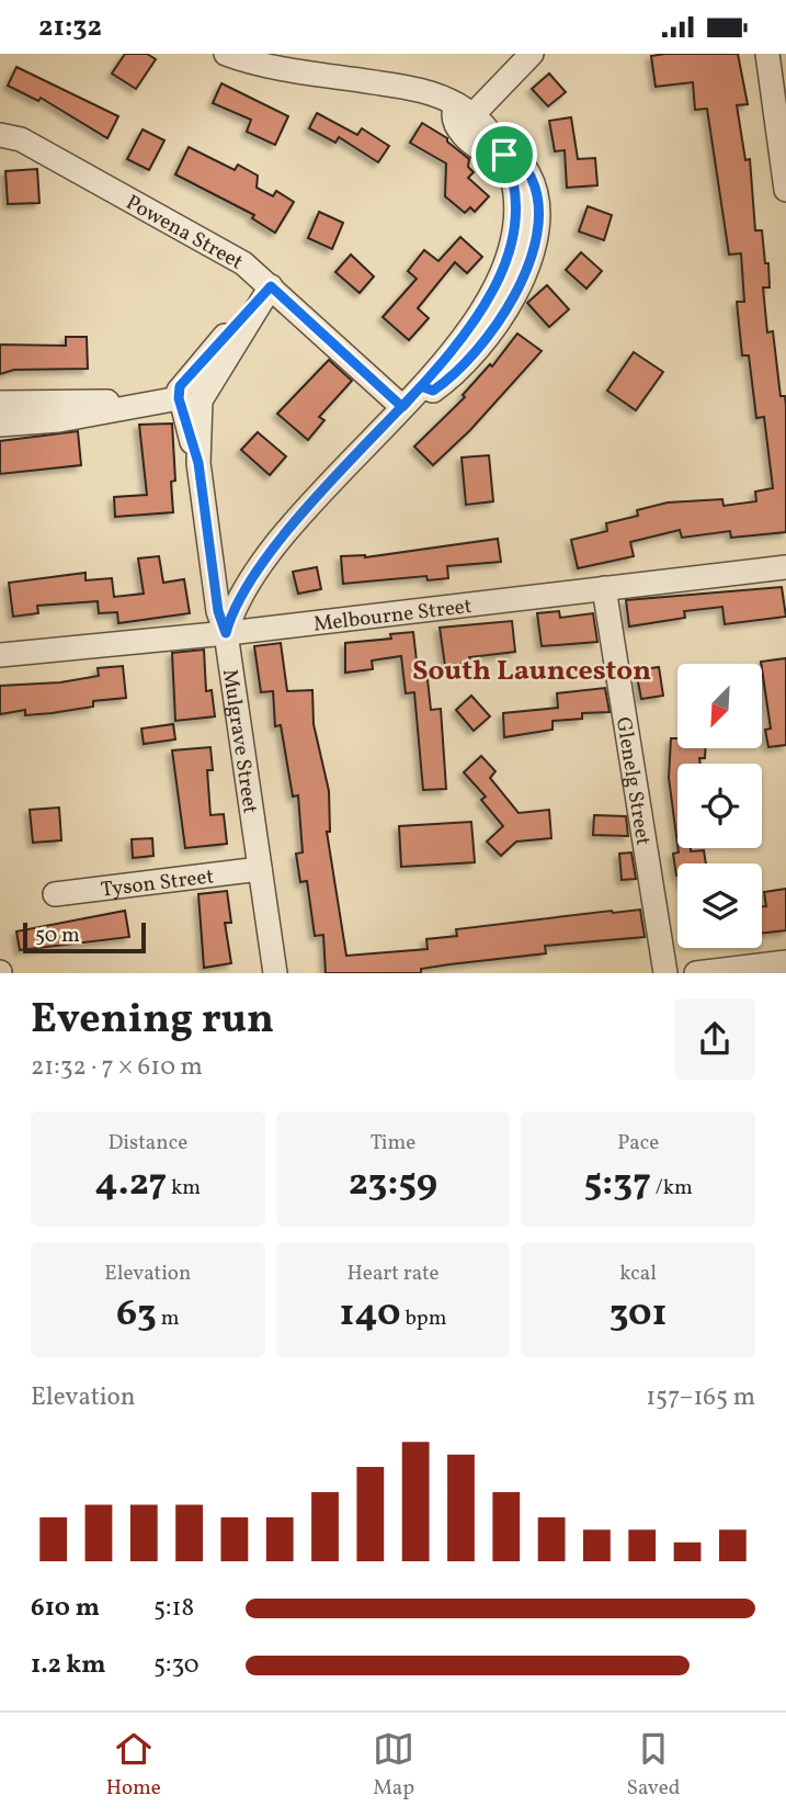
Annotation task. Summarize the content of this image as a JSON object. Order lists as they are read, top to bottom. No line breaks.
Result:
{"streets":{"street":["Powena Street","Melbourne Street","Mulgrave Street","Glenelg Street","Tyson Street"]},"crossings":[["Melbourne Street","Mulgrave Street"],["Melbourne Street","Glenelg Street"],["Mulgrave Street","Tyson Street"]],"districts":["South Launceston"],"scale_bar":"50 m","north":"bottom left","page":{"status":"21:32","scale":"50 m","heading":["Evening run","21:32 · 7 × 610 m"],"stats":[["Distance","4.27 km"],["Time","23:59"],["Pace","5:37 /km"],["Elevation","63 m"],["Heart rate","140 bpm"],["kcal","301"]],"chart":["Elevation","157–165 m"],"list":[{"name":"610 m","note":"5:18"},{"name":"1.2 km","note":"5:30"}],"tabs":["Home","Map","Saved"]}}
